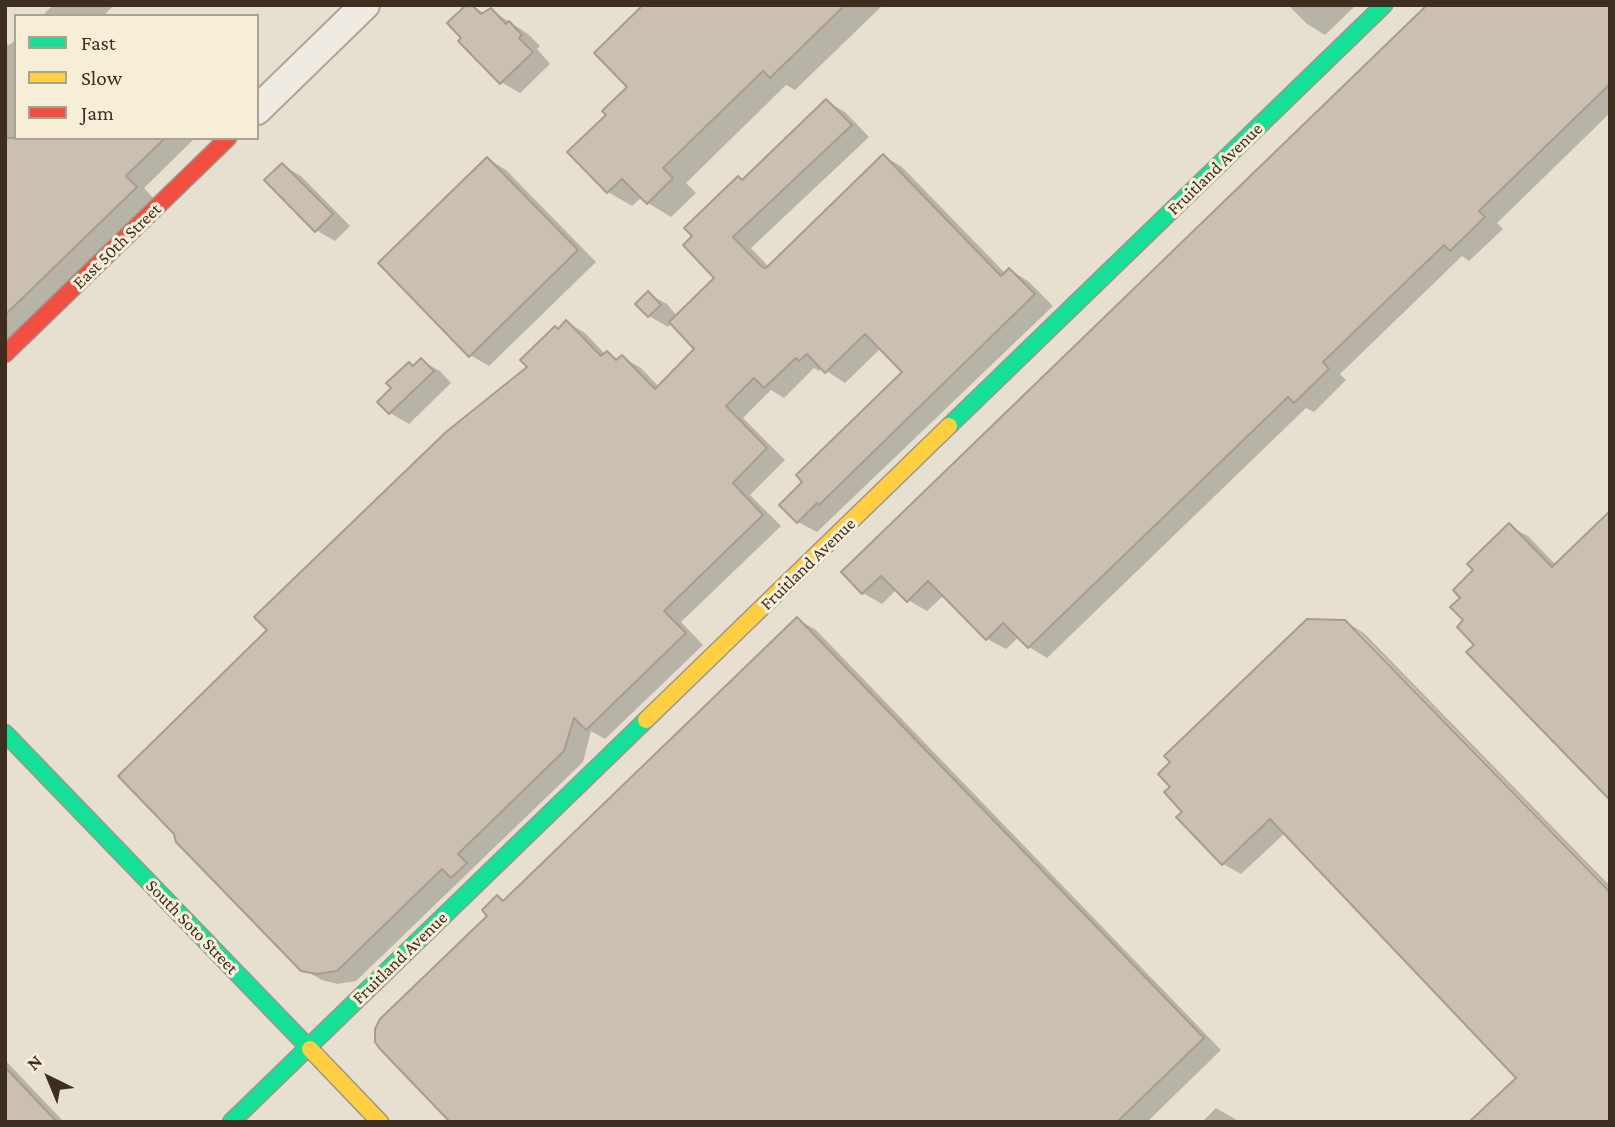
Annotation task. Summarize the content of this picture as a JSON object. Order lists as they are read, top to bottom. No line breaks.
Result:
{"streets":{"street":["Fruitland Avenue","East 50th Street","South Soto Street"]},"crossings":[["Fruitland Avenue","South Soto Street"]],"legend":["Fast","Slow","Jam"],"north":"top left"}
